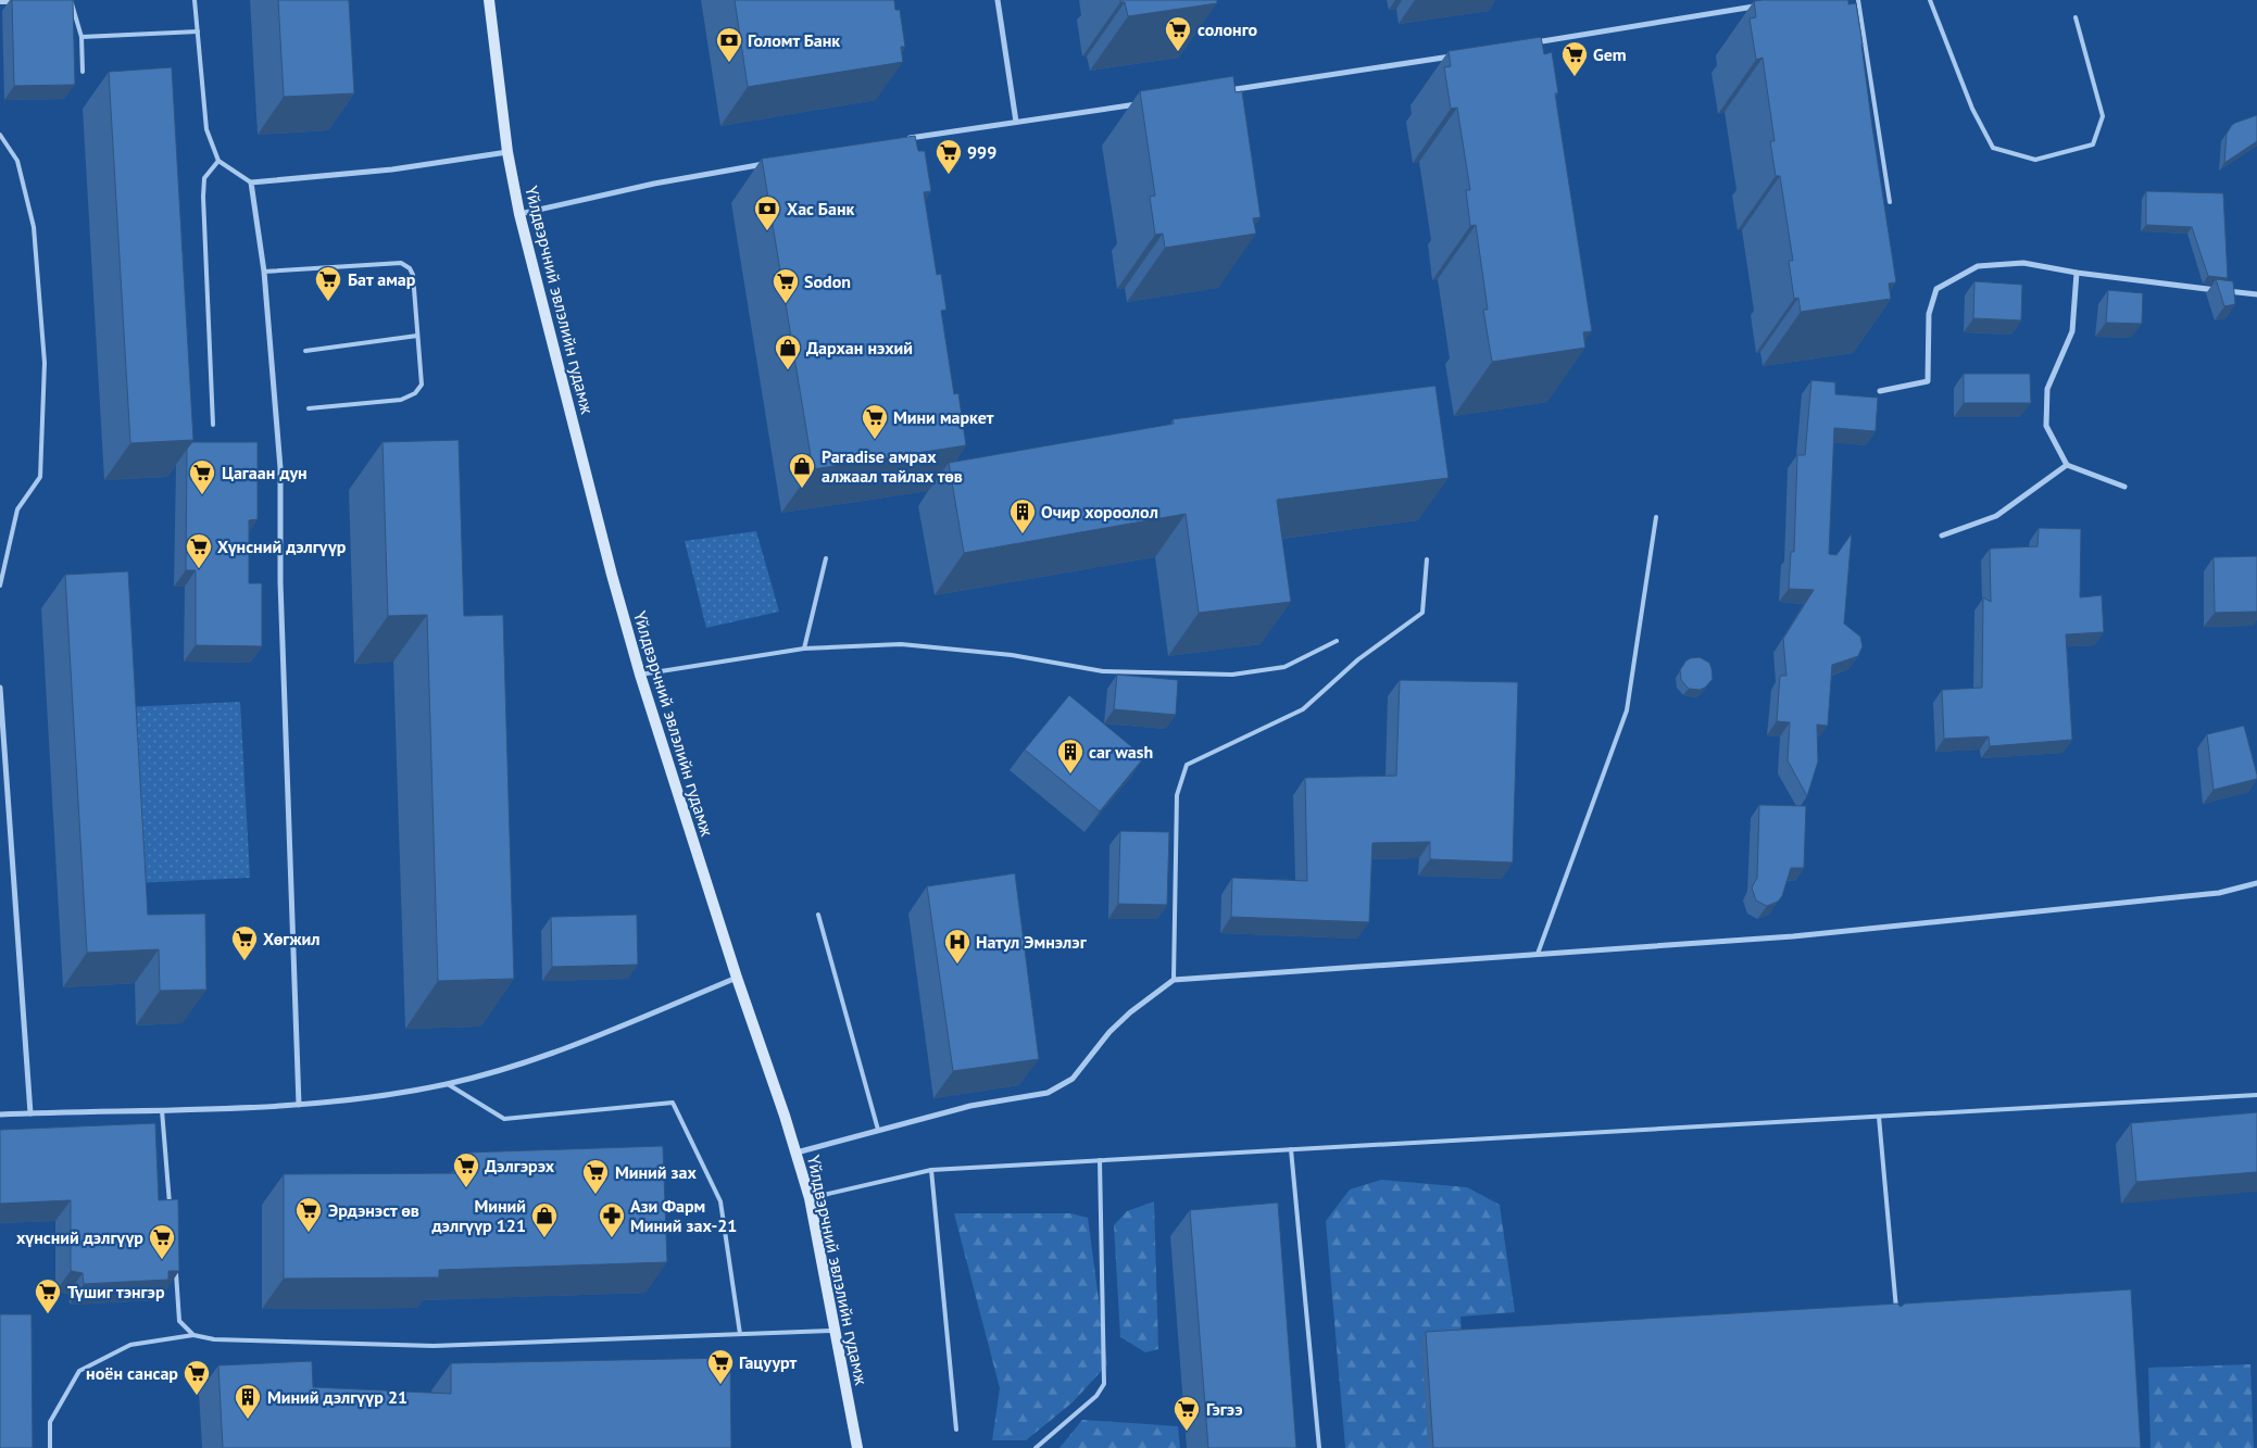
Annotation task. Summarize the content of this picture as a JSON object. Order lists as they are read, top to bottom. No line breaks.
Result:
{"streets":{"main road":["Үйлдвэрчний эвлэлийн гудамж"]},"places":{"supermarket":["солонго","Gem","999","Бат амар","Sodon","Мини маркет","Цагаан дун","Хүнсний дэлгүүр","Хөгжил","Дэлгэрэх","Миний зах","Эрдэнэст өв","хүнсний дэлгүүр","Түшиг тэнгэр","Гацуурт","ноён сансар","Гэгээ"],"bank":["Голомт Банк","Хас Банк"],"shop":["Дархан нэхий","Paradise амрах алжаал тайлах төв","Миний дэлгүүр 121"],"building":["Очир хороолол","car wash","Миний дэлгүүр 21"],"hospital":["Натул Эмнэлэг"],"pharmacy":["Ази Фарм Миний зах-21"]}}
